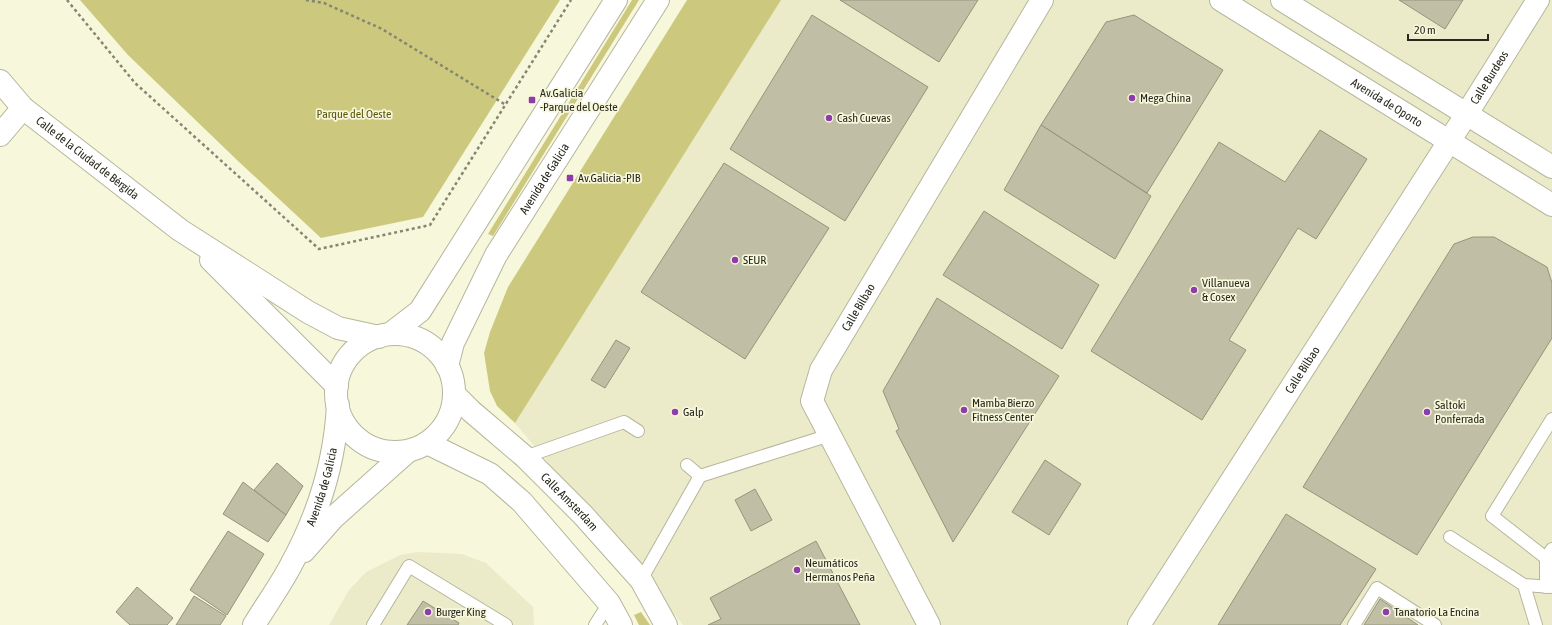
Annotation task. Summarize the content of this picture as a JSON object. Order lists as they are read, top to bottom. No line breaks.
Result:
{"streets":{"street":["Calle Burdeos","Avenida de Oporto","Calle de la Ciudad de Bérgida","Avenida de Galicia","Calle Bilbao","Calle Amsterdam"]},"crossings":[["Calle Burdeos","Calle Bilbao"],["Avenida de Oporto","Calle Bilbao"],["Calle de la Ciudad de Bérgida","Avenida de Galicia"],["Calle de la Ciudad de Bérgida","Calle Amsterdam"],["Avenida de Galicia","Calle Amsterdam"]],"parks":["Parque del Oeste"],"places":{"other":["Mega China","Cash Cuevas","SEUR","Villanueva & Cosex","Mamba Bierzo Fitness Center","Galp","Saltoki Ponferrada","Neumáticos Hermanos Peña","Burger King","Tanatorio La Encina"],"transit":["Av.Galicia -Parque del Oeste","Av.Galicia -PIB"]},"scale_bar":"20 m"}
